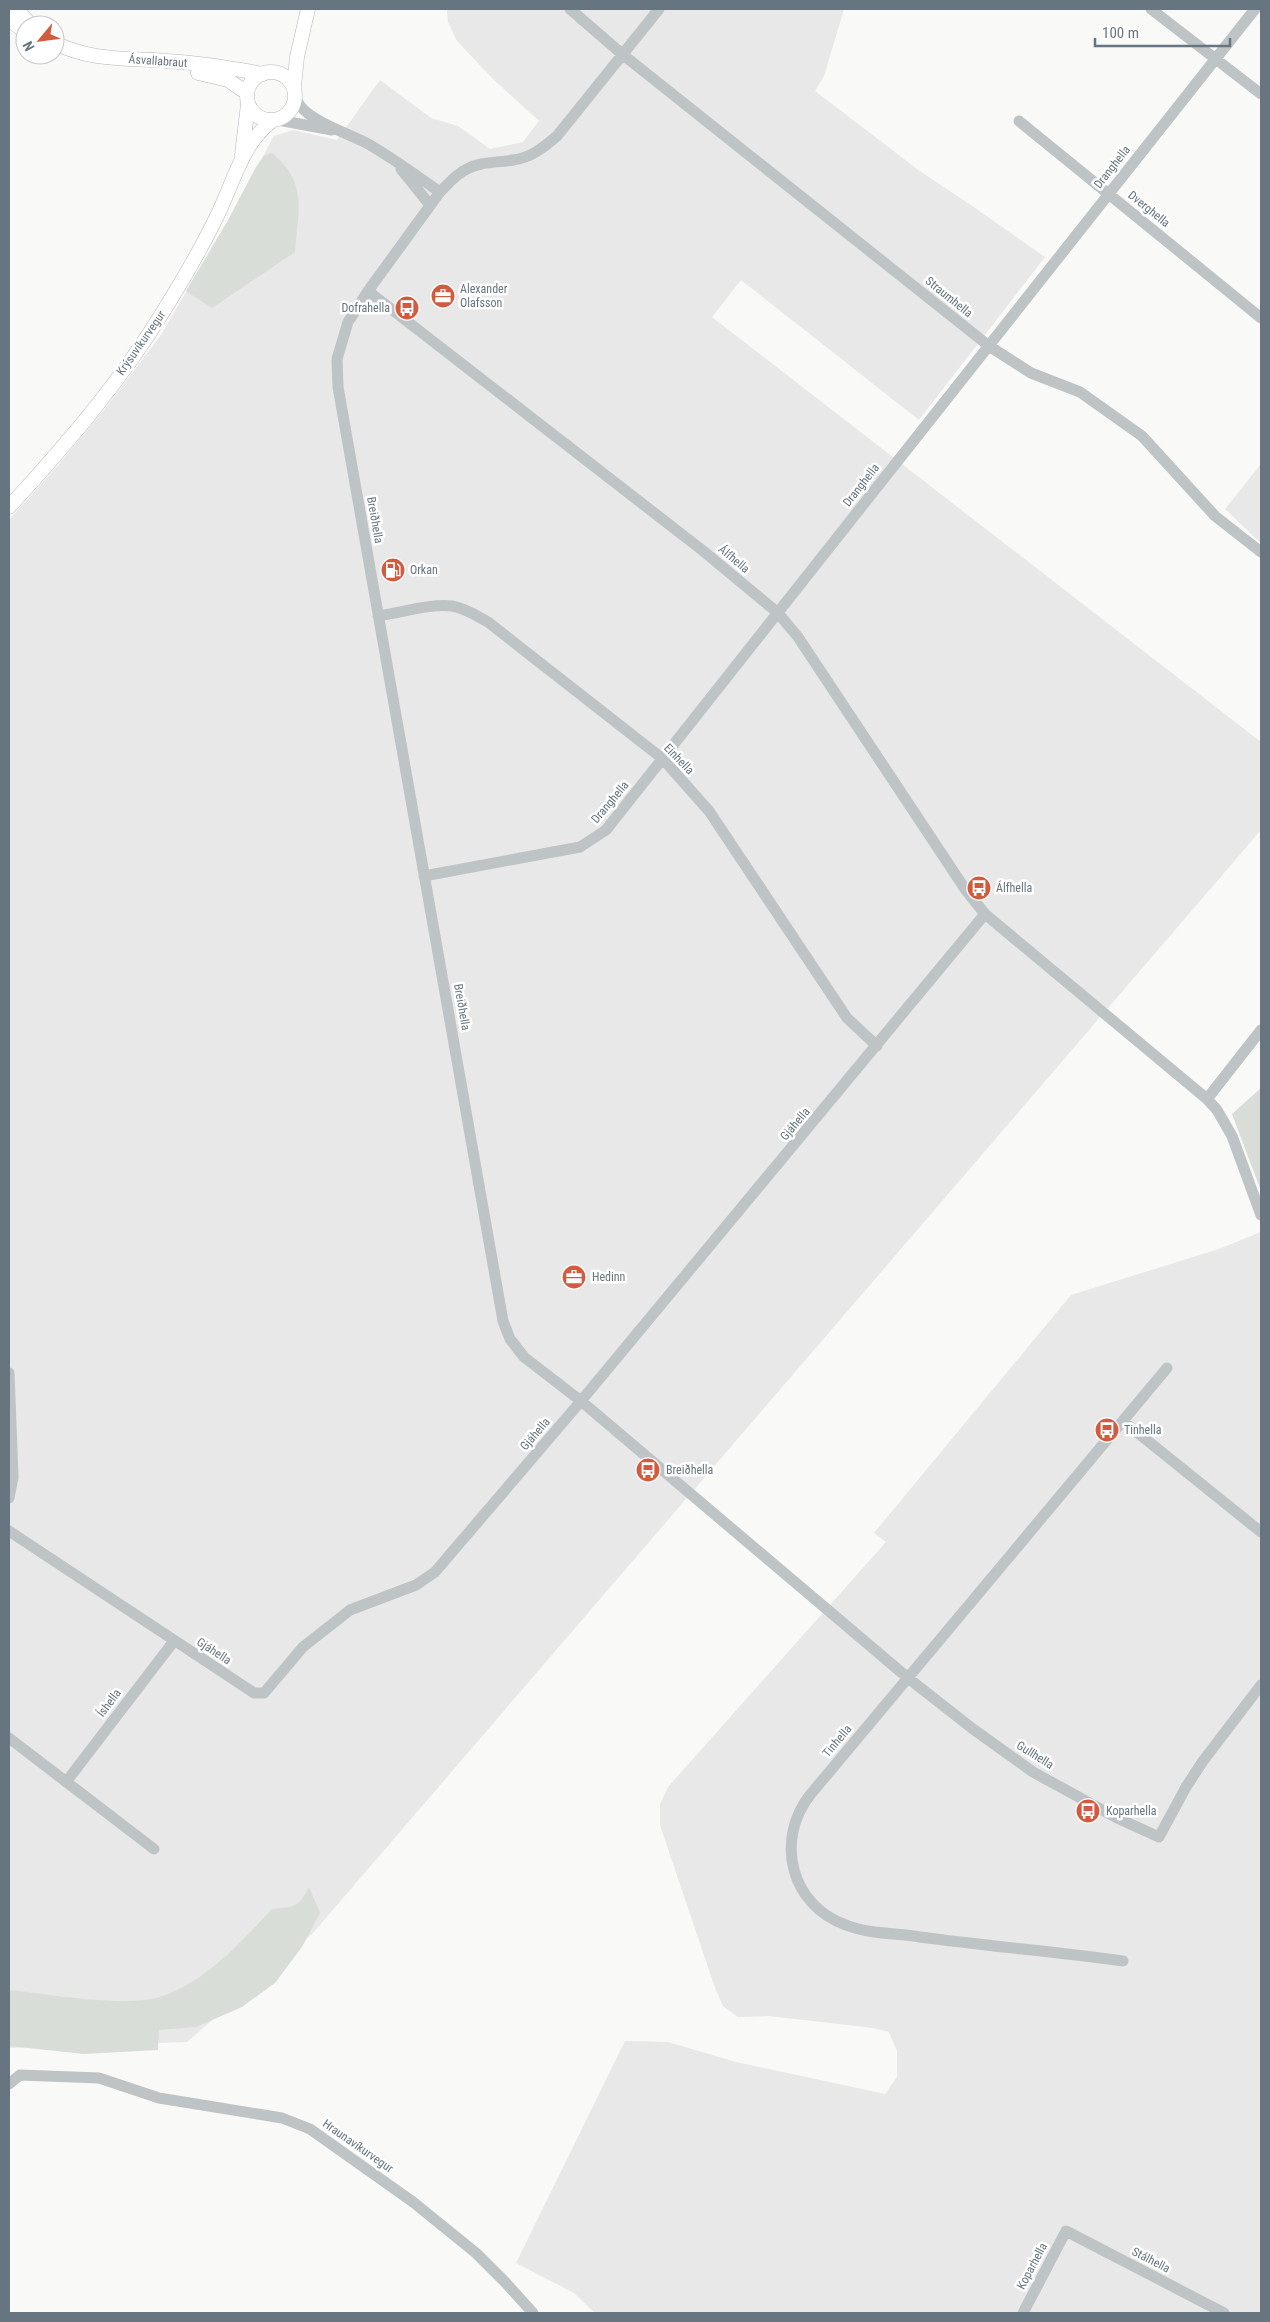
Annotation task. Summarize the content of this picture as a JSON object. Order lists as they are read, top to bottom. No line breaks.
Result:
{"streets":{"main road":["Ásvallabraut","Krýsuvíkurvegur"],"street":["Dranghella","Dverghella","Straumhella","Breiðhella","Álfhella","Einhella","Gjáhella","Íshella","Tinhella","Gullhella","Hraunavíkurvegur","Stálhella","Koparhella"]},"crossings":[["Ásvallabraut","Krýsuvíkurvegur"],["Dranghella","Dverghella"],["Dranghella","Straumhella"],["Dranghella","Breiðhella"],["Dranghella","Álfhella"],["Dranghella","Einhella"],["Breiðhella","Álfhella"],["Breiðhella","Einhella"],["Breiðhella","Gjáhella"],["Breiðhella","Tinhella"],["Breiðhella","Gullhella"],["Álfhella","Gjáhella"],["Einhella","Gjáhella"],["Gjáhella","Íshella"],["Tinhella","Gullhella"],["Stálhella","Koparhella"]],"places":{"office":["Alexander Olafsson","Hedinn"],"bus stop":["Dofrahella","Álfhella","Tinhella","Breiðhella","Koparhella"],"fuel station":["Orkan"]},"scale_bar":"100 m","north":"bottom left"}
